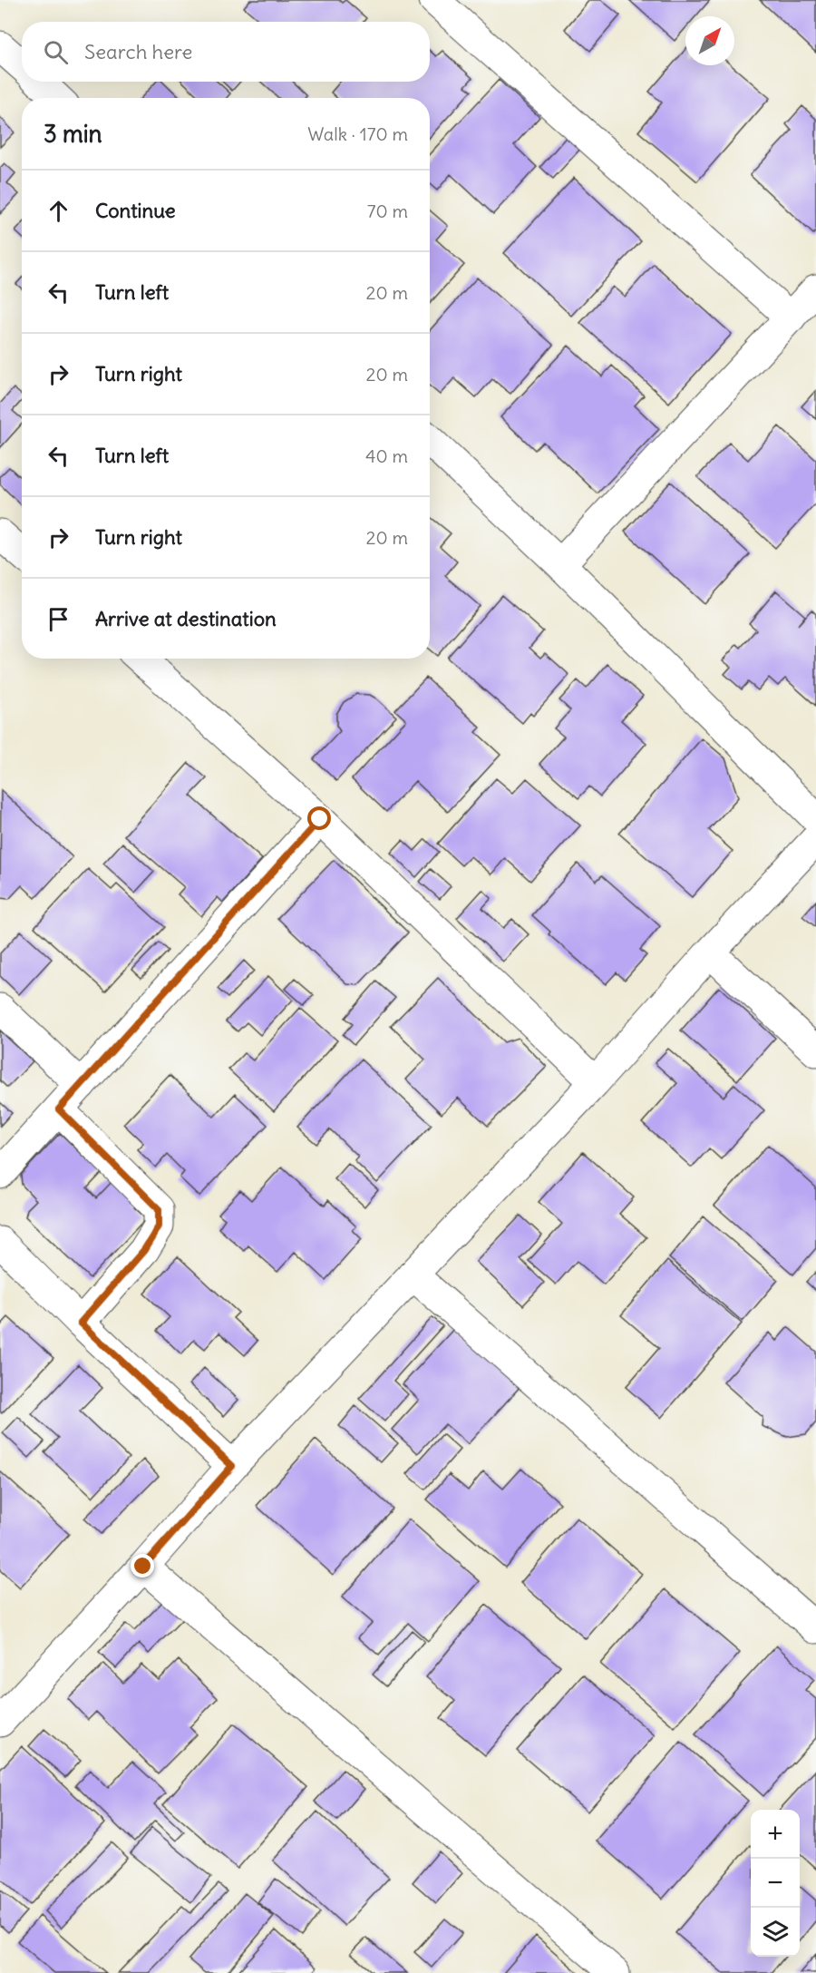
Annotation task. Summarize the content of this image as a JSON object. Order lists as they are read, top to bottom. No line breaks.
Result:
{"north":"top right","page":{"search":"Search here","heading":["3 min","Walk · 170 m"],"list":[["Continue","70 m"],["Turn left","20 m"],["Turn right","20 m"],["Turn left","40 m"],["Turn right","20 m"],"Arrive at destination"],"map_buttons":["+","−"]}}
